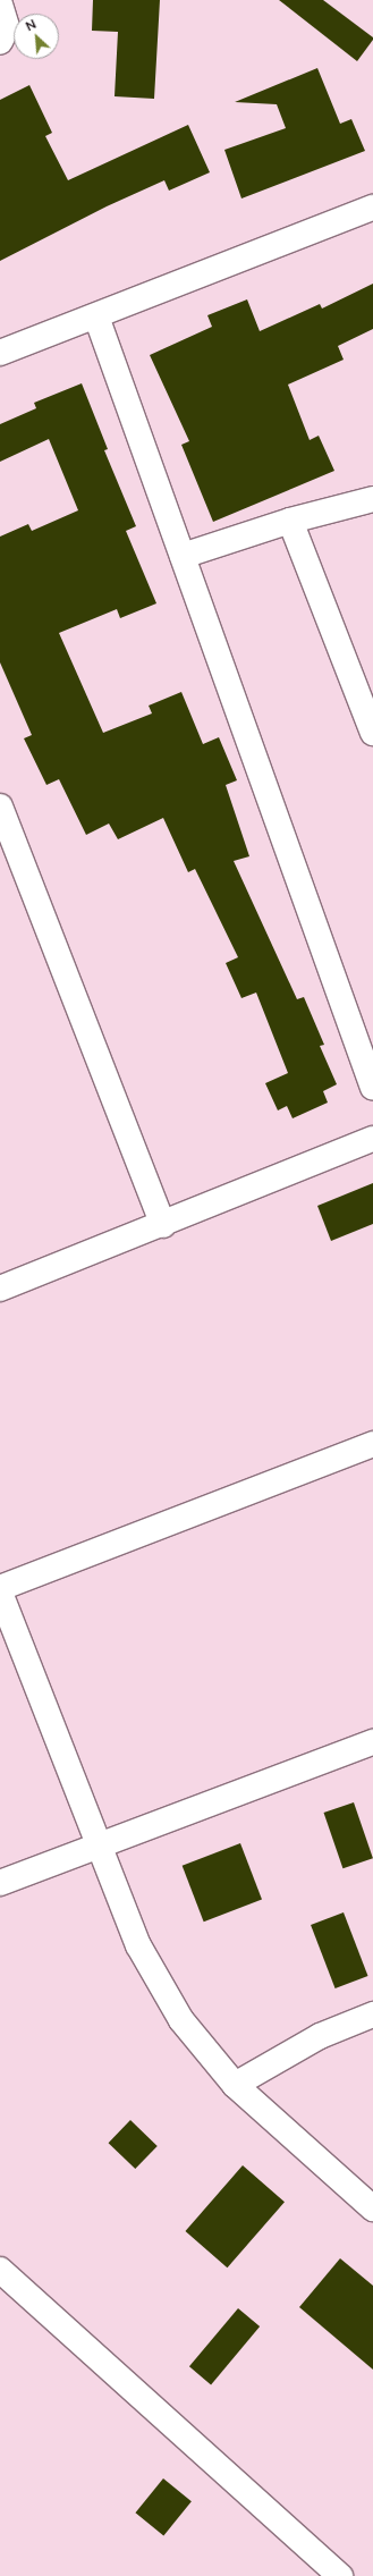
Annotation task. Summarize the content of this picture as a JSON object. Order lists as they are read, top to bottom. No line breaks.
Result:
{"north":"top left"}
